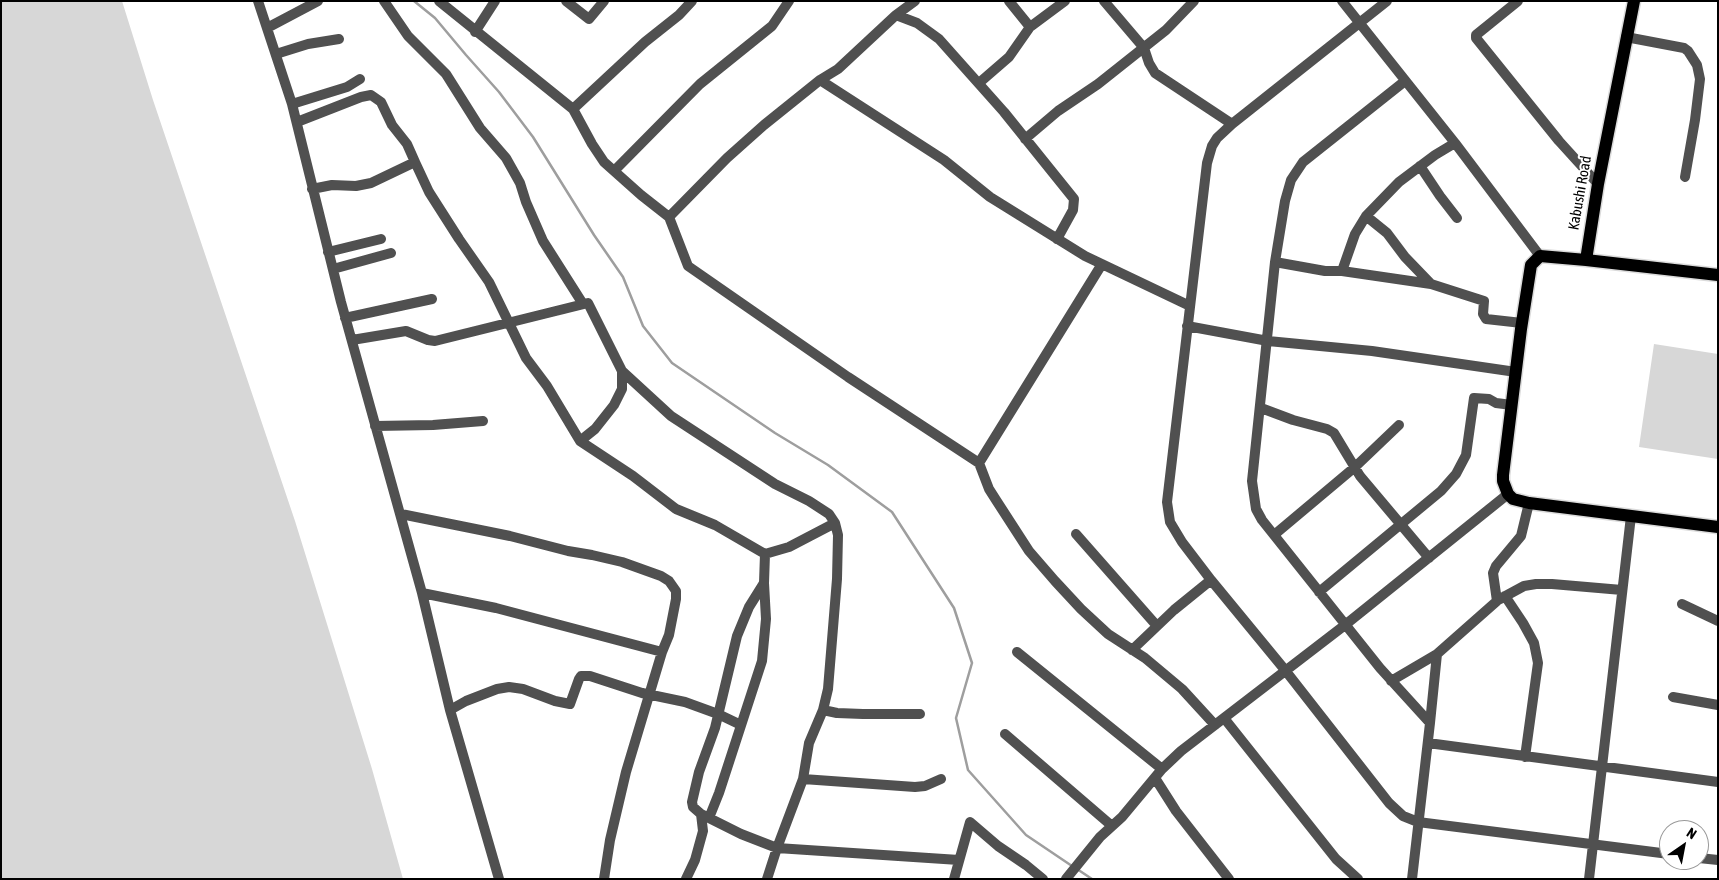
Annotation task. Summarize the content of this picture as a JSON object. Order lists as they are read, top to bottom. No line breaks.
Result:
{"streets":{"main road":["Kabushi Road"]},"north":"top right"}
